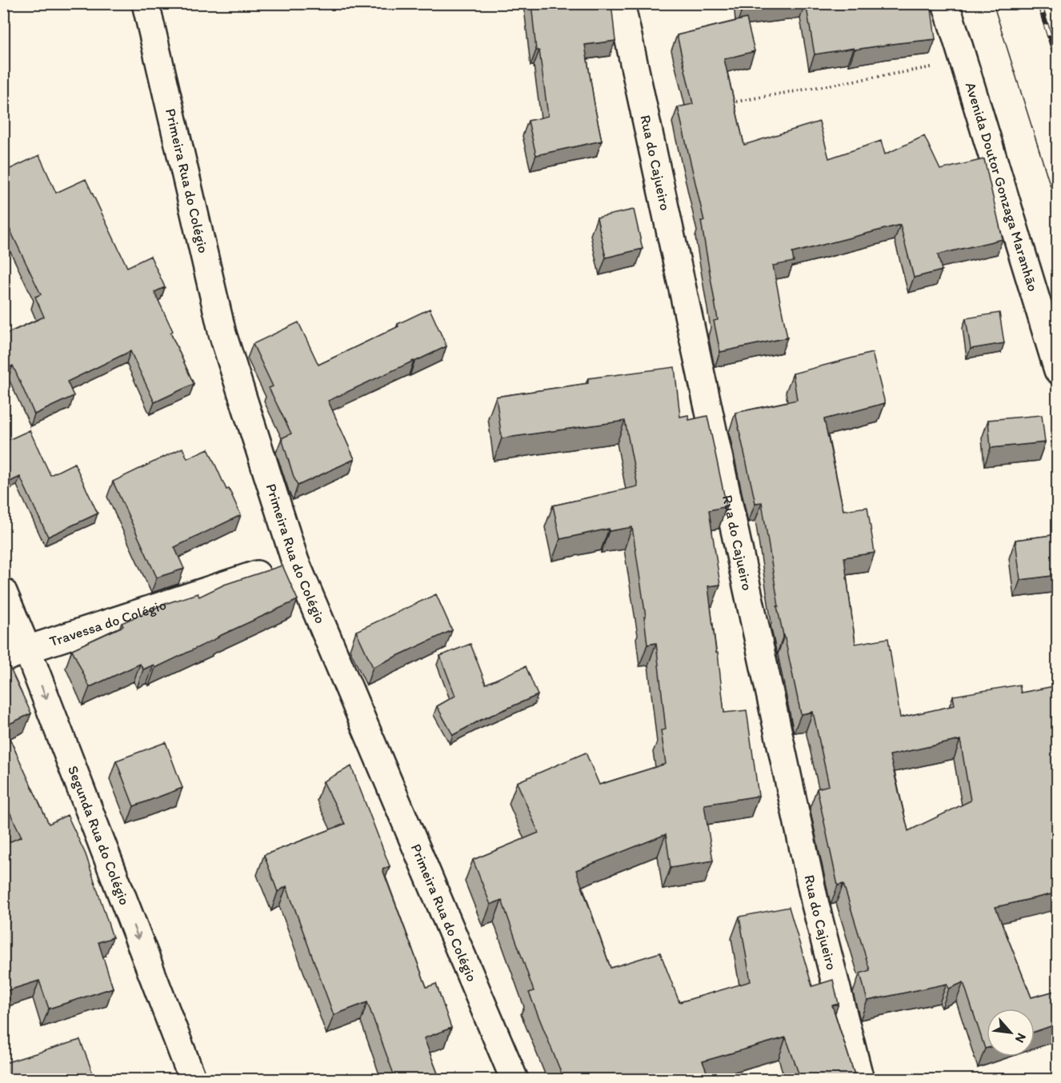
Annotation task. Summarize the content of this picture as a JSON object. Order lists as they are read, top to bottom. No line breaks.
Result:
{"streets":{"street":["Rua do Cajueiro","Primeira Rua do Colégio","Avenida Doutor Gonzaga Maranhão","Travessa do Colégio","Segunda Rua do Colégio"]},"crossings":[["Primeira Rua do Colégio","Travessa do Colégio"],["Travessa do Colégio","Segunda Rua do Colégio"]],"one_way":["Segunda Rua do Colégio"],"north":"bottom right"}
